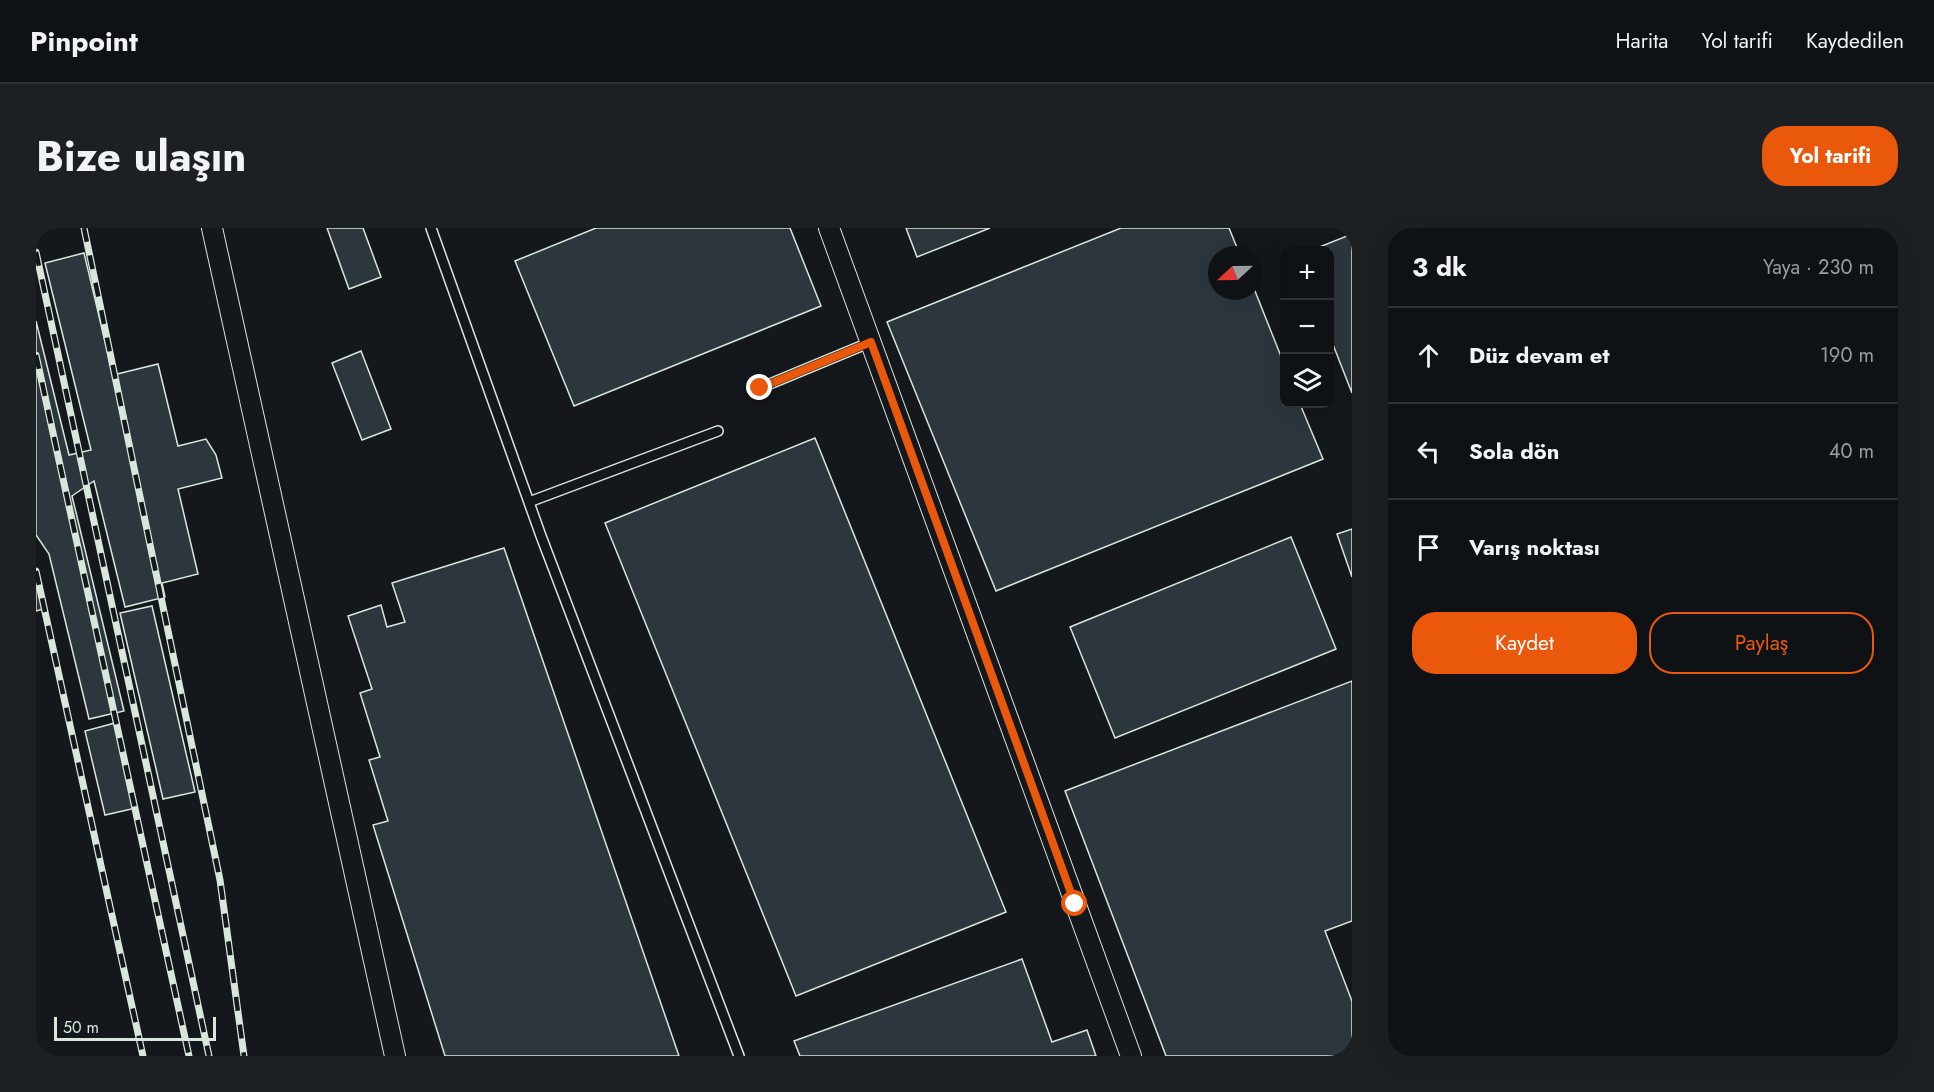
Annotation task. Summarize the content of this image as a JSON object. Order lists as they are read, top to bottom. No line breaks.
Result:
{"scale_bar":"50 m","north":"left","page":{"header":"Pinpoint","nav":["Harita","Yol tarifi","Kaydedilen"],"title":"Bize ulaşın","buttons":["Yol tarifi",["Kaydet","Paylaş"]],"heading":["3 dk","Yaya · 230 m"],"map_buttons":["+","−"],"list":[["Düz devam et","190 m"],["Sola dön","40 m"],"Varış noktası"],"scale":"50 m"}}
